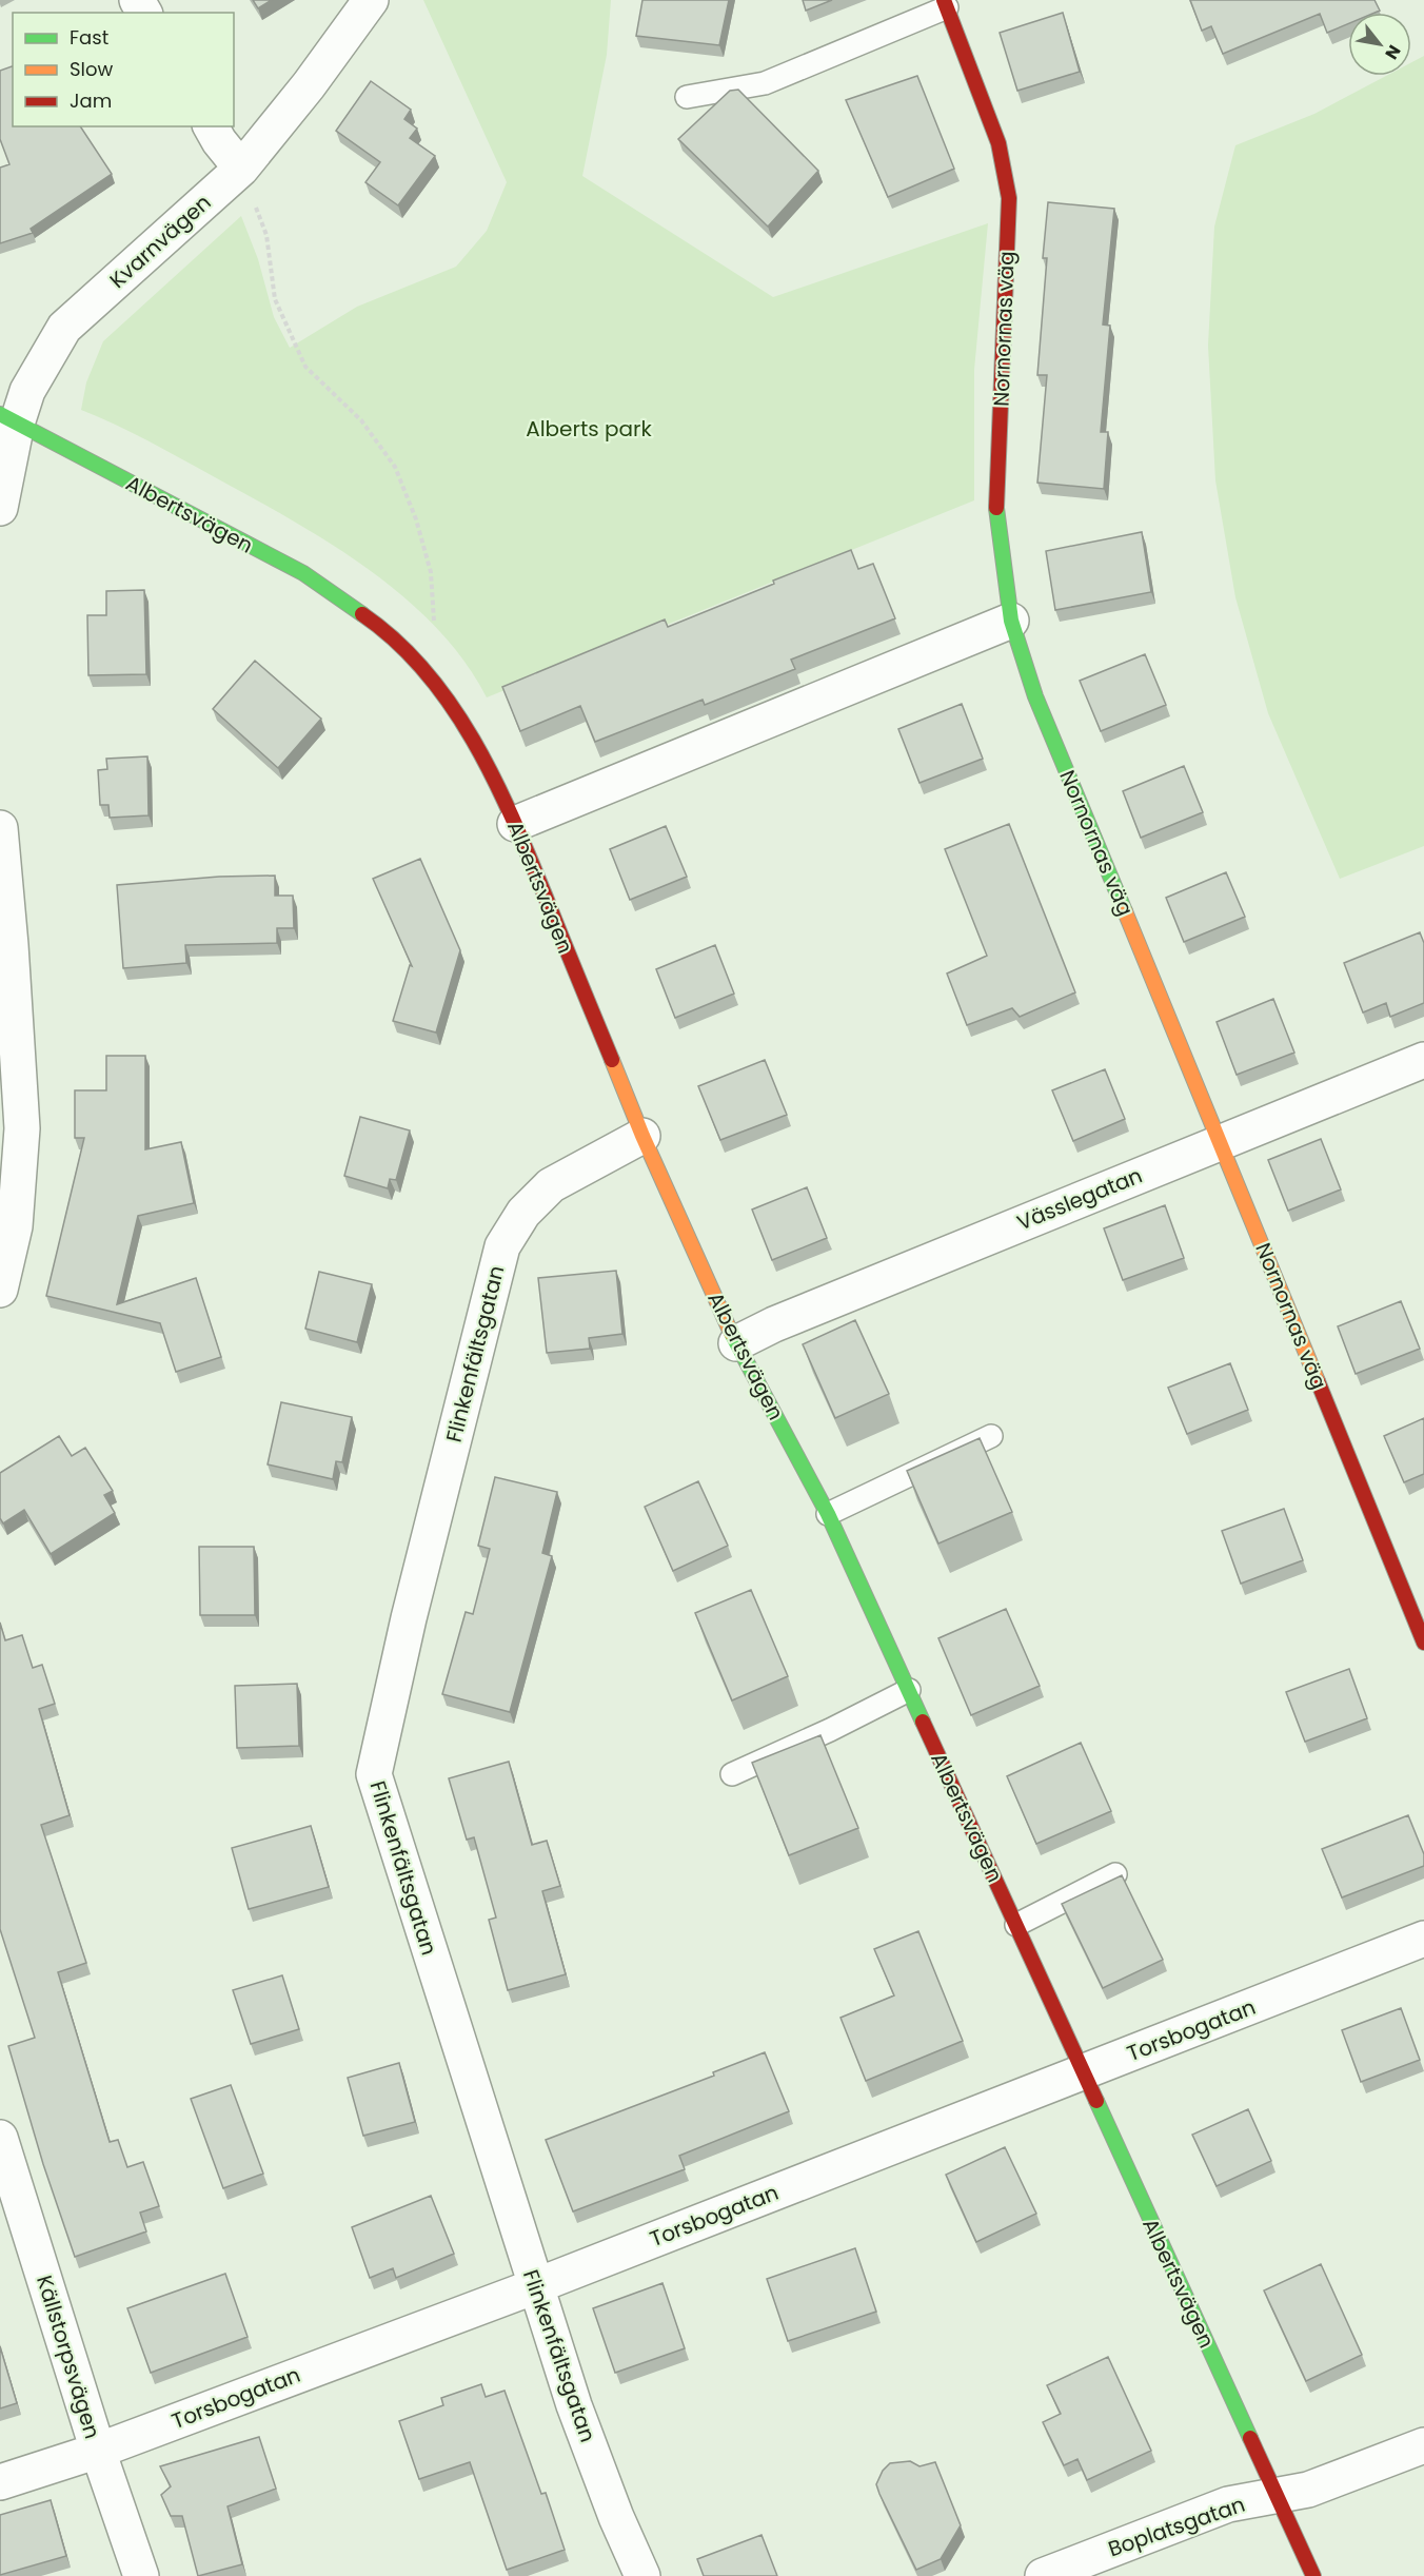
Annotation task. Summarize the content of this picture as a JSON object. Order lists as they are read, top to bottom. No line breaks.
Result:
{"streets":{"street":["Kvarnvägen","Nornornas väg","Albertsvägen","Vässlegatan","Flinkenfältsgatan","Torsbogatan","Källstorpsvägen","Boplatsgatan"]},"crossings":[["Kvarnvägen","Albertsvägen"],["Nornornas väg","Vässlegatan"],["Albertsvägen","Vässlegatan"],["Albertsvägen","Flinkenfältsgatan"],["Albertsvägen","Torsbogatan"],["Albertsvägen","Boplatsgatan"],["Flinkenfältsgatan","Torsbogatan"],["Torsbogatan","Källstorpsvägen"]],"parks":["Alberts park"],"legend":["Fast","Slow","Jam"],"north":"bottom right"}
